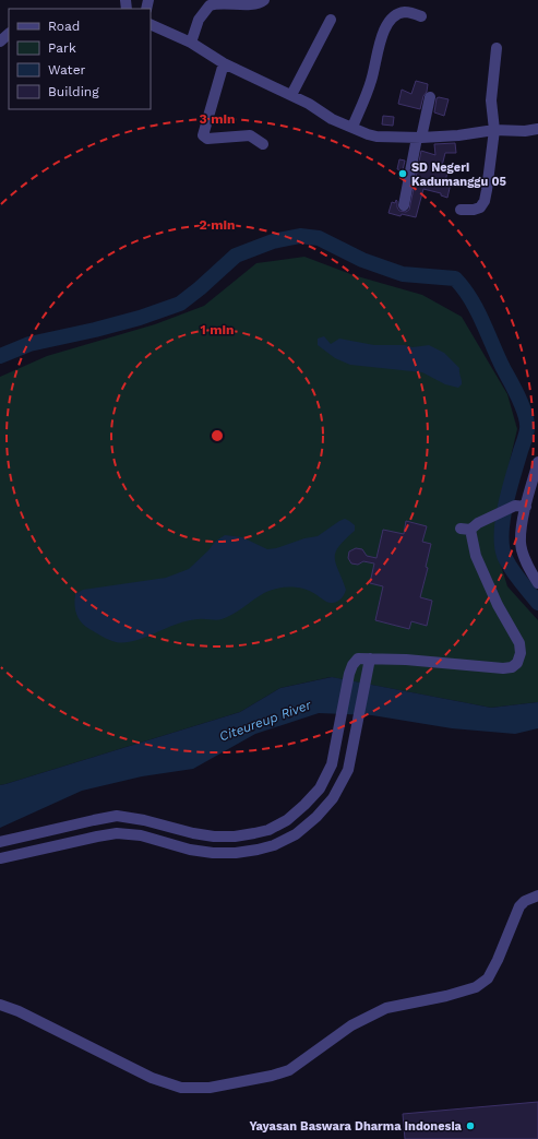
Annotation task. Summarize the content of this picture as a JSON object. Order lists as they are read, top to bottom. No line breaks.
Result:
{"water":["Citeureup River"],"places":["SD Negeri Kadumanggu 05","Yayasan Baswara Dharma Indonesia"],"legend":["Road","Park","Water","Building"],"rings":["3 min","2 min","1 min"]}
